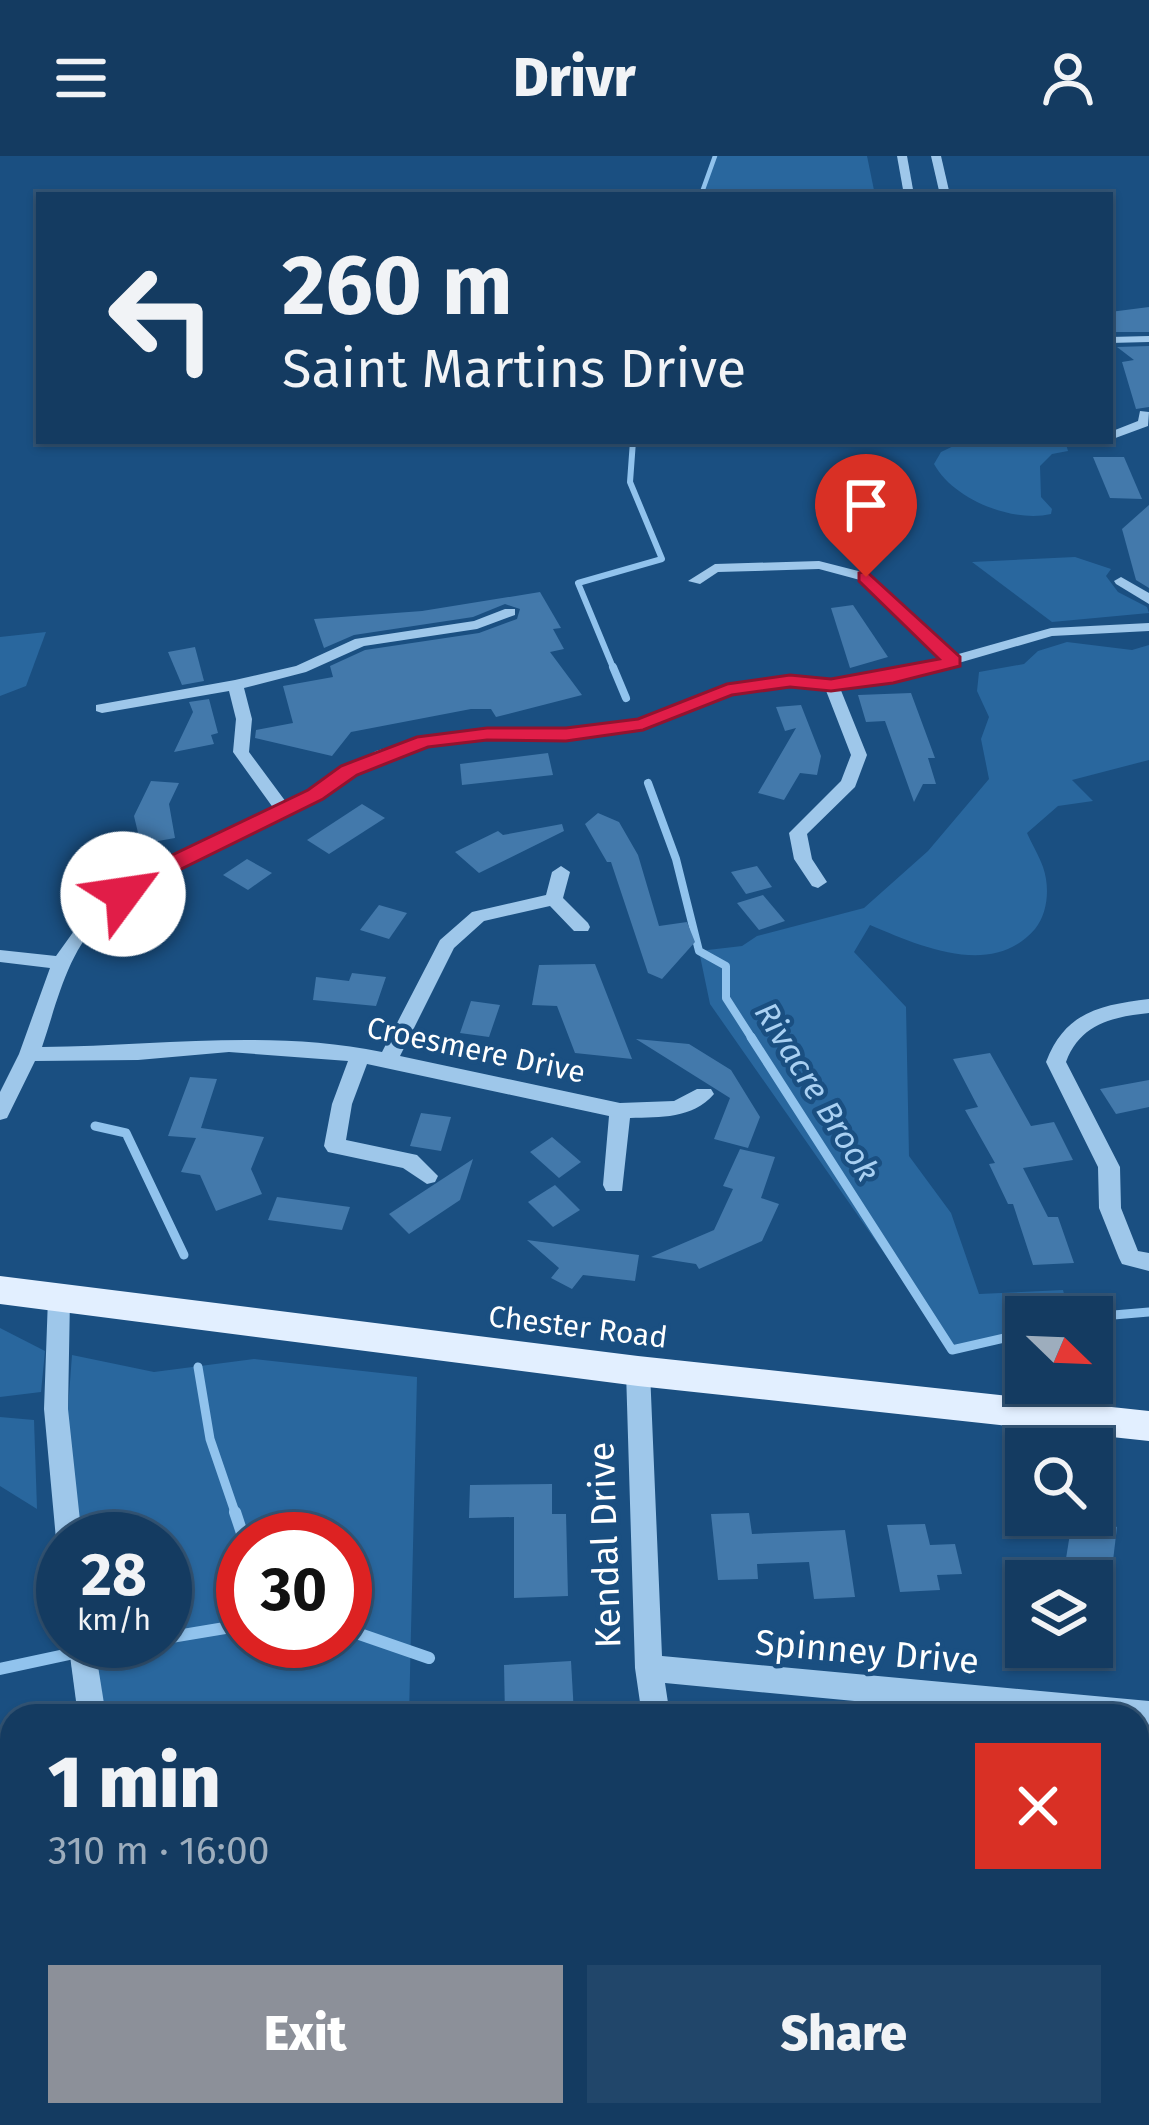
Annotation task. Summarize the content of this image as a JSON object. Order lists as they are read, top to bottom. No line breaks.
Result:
{"streets":{"main road":["Chester Road"],"street":["Croesmere Drive","Kendal Drive","Spinney Drive"]},"crossings":[["Chester Road","Kendal Drive"],["Kendal Drive","Spinney Drive"]],"water":["Rivacre Brook"],"north":"bottom right","page":{"header":"Drivr","turn":["260 m","Saint Martins Drive"],"speed":"28 km/h","limit":"30","heading":["1 min","310 m · 16:00"],"buttons":["Exit","Share"]}}
